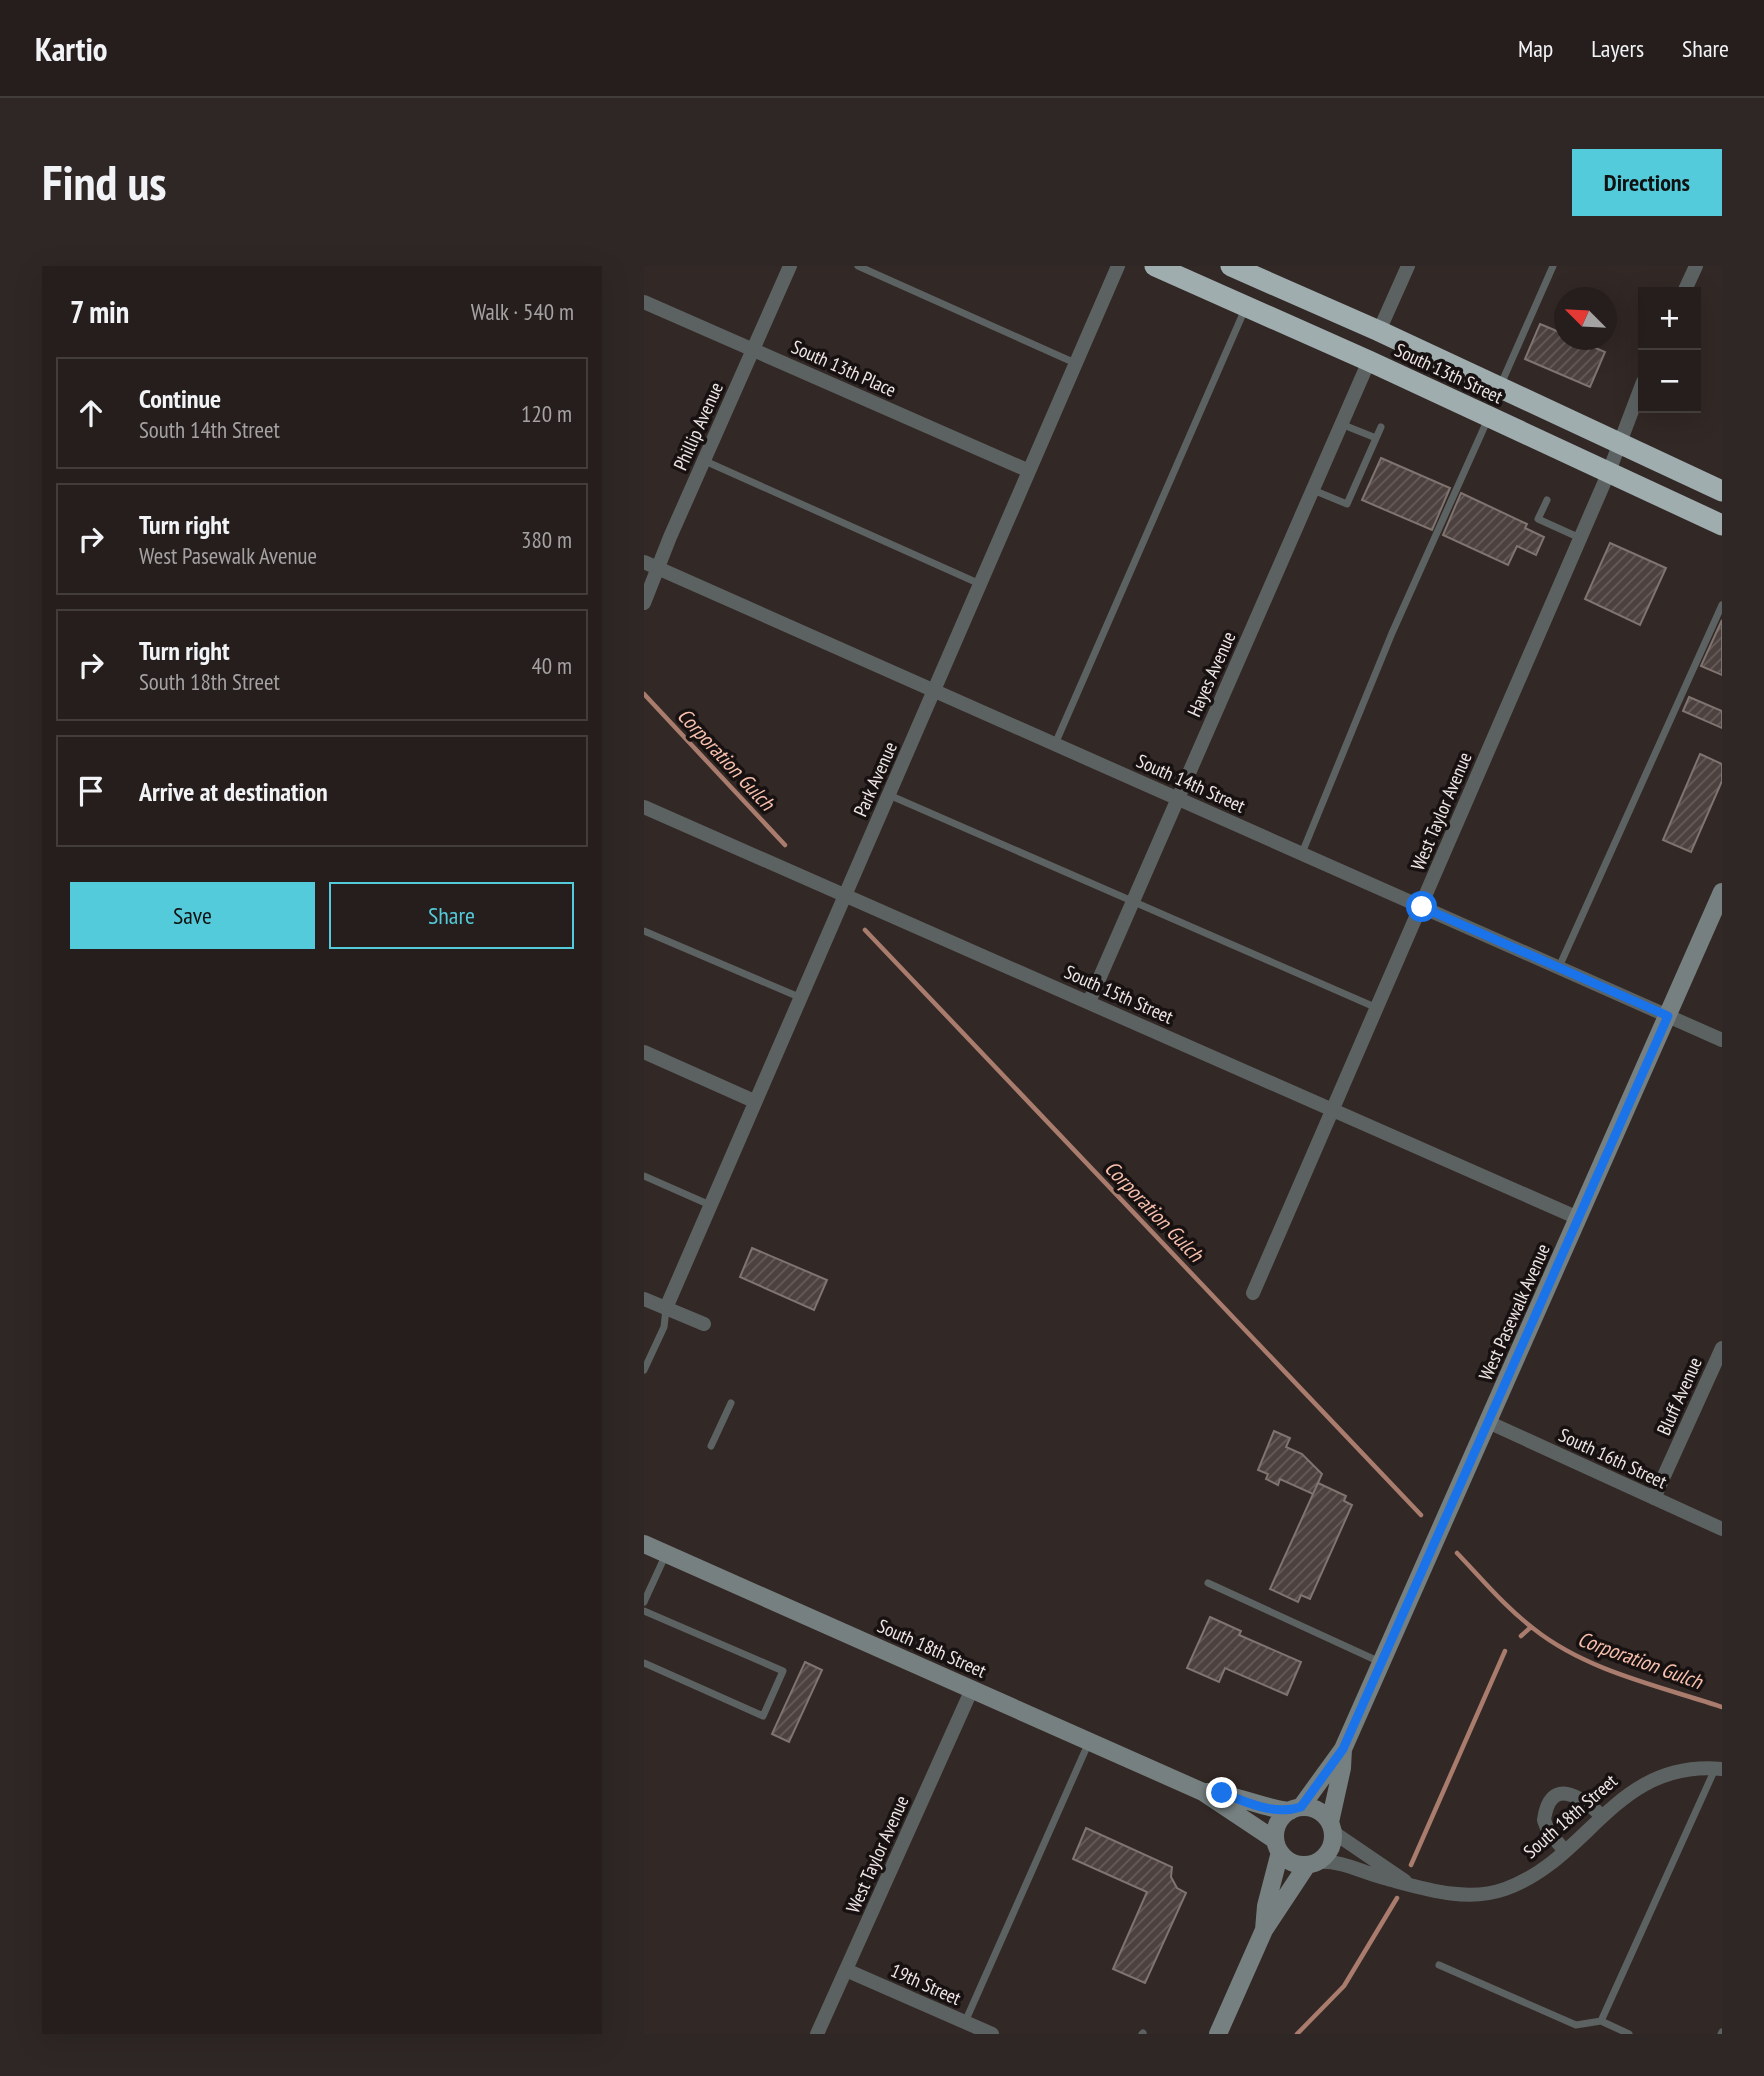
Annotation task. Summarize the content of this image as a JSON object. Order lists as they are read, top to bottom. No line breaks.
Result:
{"streets":{"highway":["South 13th Street"],"street":["South 13th Place","Phillip Avenue","Hayes Avenue","Park Avenue","South 14th Street","West Taylor Avenue","South 15th Street","West Pasewalk Avenue","Bluff Avenue","South 16th Street","South 18th Street","19th Street"]},"crossings":[["South 13th Place","Phillip Avenue"],["South 13th Place","Park Avenue"],["South 13th Street","Hayes Avenue"],["South 13th Street","West Taylor Avenue"],["Phillip Avenue","South 14th Street"],["Hayes Avenue","South 14th Street"],["Hayes Avenue","South 15th Street"],["Park Avenue","South 14th Street"],["Park Avenue","South 15th Street"],["South 14th Street","West Taylor Avenue"],["South 14th Street","West Pasewalk Avenue"],["West Taylor Avenue","South 15th Street"],["West Taylor Avenue","South 18th Street"],["West Taylor Avenue","19th Street"],["South 15th Street","West Pasewalk Avenue"],["West Pasewalk Avenue","South 16th Street"],["West Pasewalk Avenue","South 18th Street"],["Bluff Avenue","South 16th Street"]],"water":["Corporation Gulch"],"north":"top left","page":{"header":"Kartio","nav":["Map","Layers","Share"],"buttons":["Directions",["Save","Share"]],"title":"Find us","heading":["7 min","Walk · 540 m"],"map_buttons":["+","−"],"list":[["Continue","South 14th Street","120 m"],["Turn right","West Pasewalk Avenue","380 m"],["Turn right","South 18th Street","40 m"],"Arrive at destination"]}}
